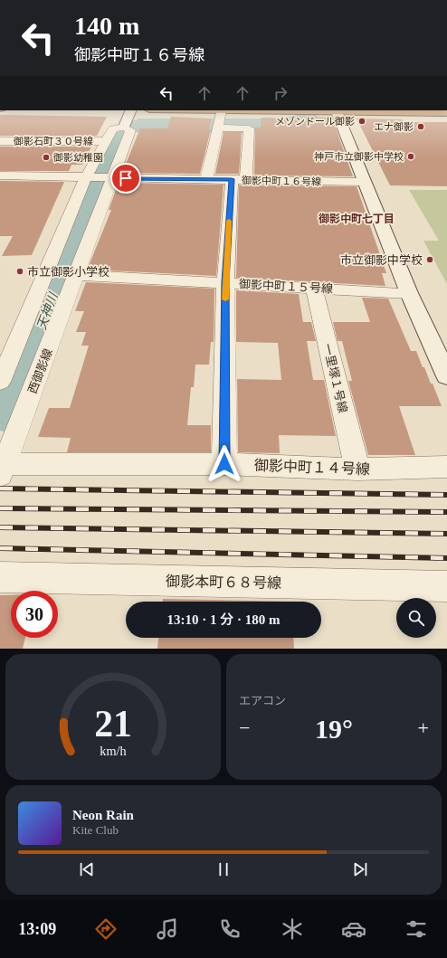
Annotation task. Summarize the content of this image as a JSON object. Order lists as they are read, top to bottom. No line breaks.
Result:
{"streets":{"street":["御影石町３０号線","御影中町１６号線","御影中町１５号線","西御影線","一里塚１号線","御影中町１４号線","御影本町６８号線"]},"crossings":[["御影石町３０号線","西御影線"],["御影中町１６号線","西御影線"],["御影中町１５号線","西御影線"],["御影中町１５号線","一里塚１号線"],["西御影線","御影中町１４号線"],["一里塚１号線","御影中町１４号線"]],"districts":["御影中町七丁目"],"water":["天神川"],"places":["メゾンドール御影","エナ御影","神戸市立御影中学校","御影幼稚園","市立御影中学校","市立御影小学校"],"page":{"turn":["140 m","御影中町１６号線"],"limit":"30","trip":"13:10 · 1 分 · 180 m","tile":"エアコン","heat":["−","19°","+"],"song":["Neon Rain","Kite Club"],"tabs":"13:09","gauge":["21","km/h"]}}
